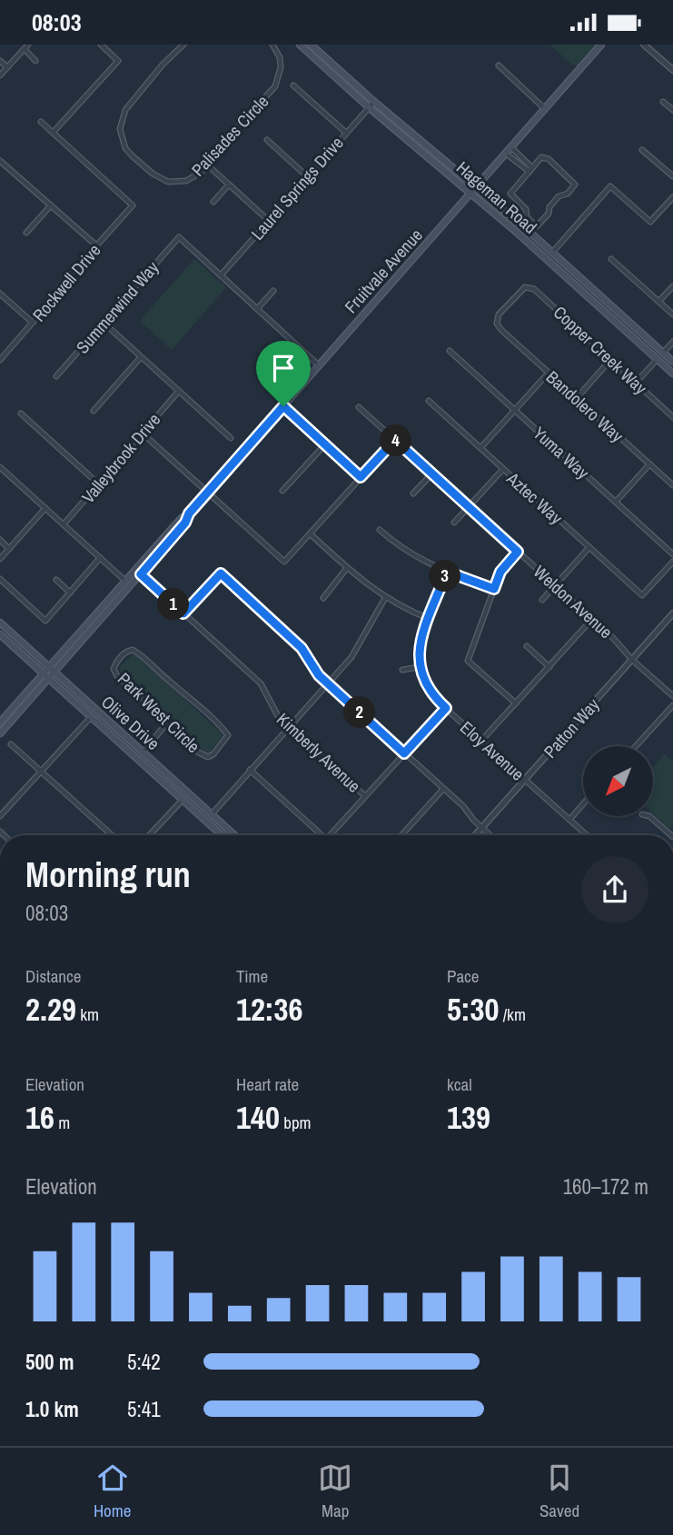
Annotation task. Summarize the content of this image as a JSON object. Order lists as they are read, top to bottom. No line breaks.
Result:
{"streets":{"main road":["Hageman Road","Fruitvale Avenue","Olive Drive"],"street":["Palisades Circle","Laurel Springs Drive","Rockwell Drive","Summerwind Way","Copper Creek Way","Bandolero Way","Yuma Way","Valleybrook Drive","Aztec Way","Weldon Avenue","Park West Circle","Patton Way","Eloy Avenue","Kimberly Avenue"]},"crossings":[["Laurel Springs Drive","Hageman Road"],["Laurel Springs Drive","Summerwind Way"],["Hageman Road","Fruitvale Avenue"],["Fruitvale Avenue","Olive Drive"],["Fruitvale Avenue","Kimberly Avenue"],["Copper Creek Way","Bandolero Way"],["Weldon Avenue","Patton Way"],["Patton Way","Eloy Avenue"]],"north":"bottom left","page":{"status":"08:03","pins":["4","3","1","2"],"heading":["Morning run","08:03"],"stats":[["Distance","2.29 km"],["Time","12:36"],["Pace","5:30 /km"],["Elevation","16 m"],["Heart rate","140 bpm"],["kcal","139"]],"chart":["Elevation","160–172 m"],"list":[{"name":"500 m","note":"5:42"},{"name":"1.0 km","note":"5:41"}],"tabs":["Home","Map","Saved"]}}
